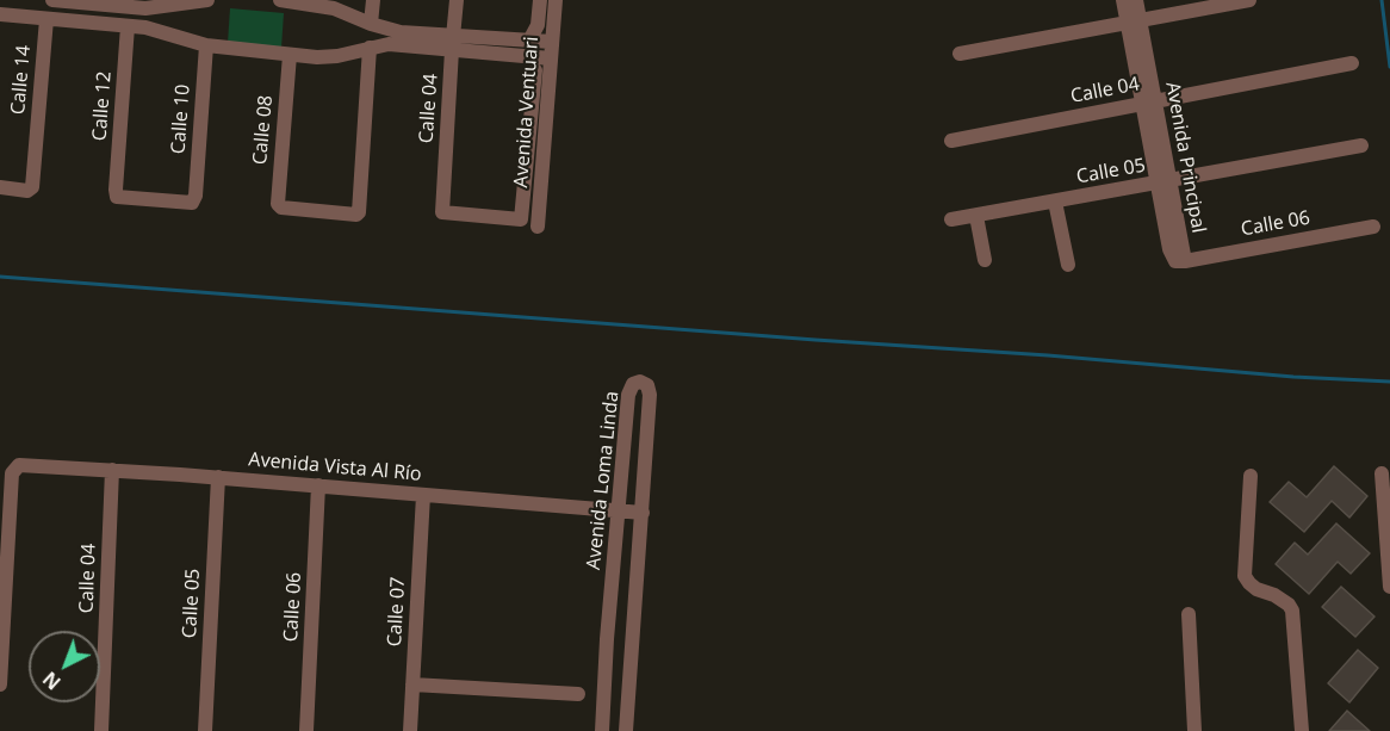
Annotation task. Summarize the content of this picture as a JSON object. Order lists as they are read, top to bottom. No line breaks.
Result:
{"streets":{"street":["Calle 14","Calle 04","Calle 12","Avenida Ventuari","Calle 10","Calle 08","Avenida Principal","Calle 05","Calle 06","Avenida Vista Al Río","Avenida Loma Linda","Calle 07"]},"crossings":[["Calle 04","Avenida Principal"],["Calle 04","Avenida Vista Al Río"],["Calle 12","Calle 10"],["Avenida Principal","Calle 05"],["Avenida Principal","Calle 06"],["Calle 05","Avenida Vista Al Río"],["Calle 06","Avenida Vista Al Río"],["Avenida Vista Al Río","Avenida Loma Linda"],["Avenida Vista Al Río","Calle 07"]],"north":"bottom left"}
